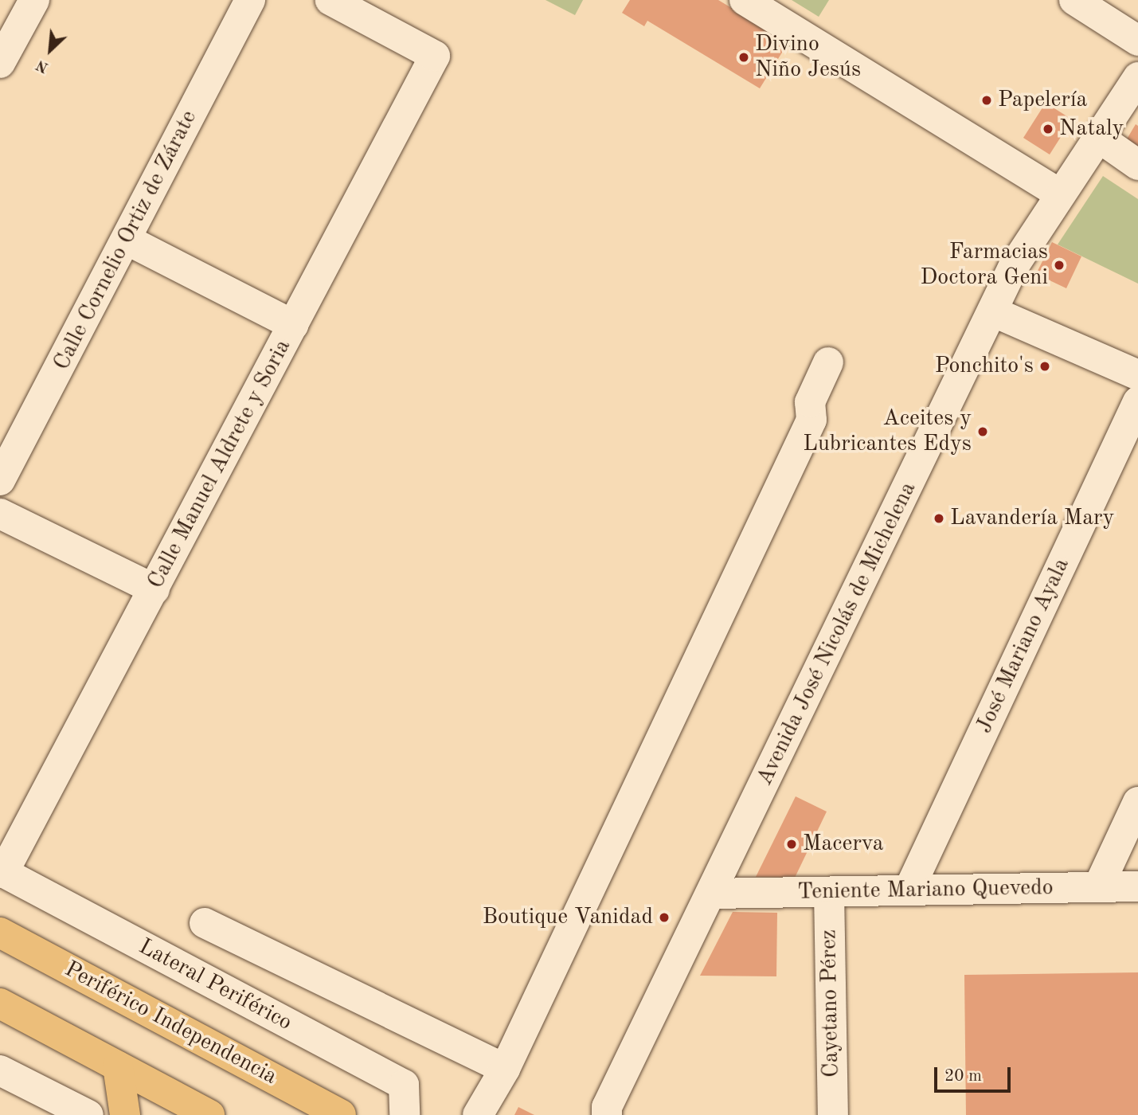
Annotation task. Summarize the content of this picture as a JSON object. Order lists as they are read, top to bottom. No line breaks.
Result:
{"streets":{"highway":["Periférico Independencia"],"street":["Calle Cornelio Ortiz de Zárate","Calle Manuel Aldrete y Soria","Avenida José Nicolás de Michelena","José Mariano Ayala","Teniente Mariano Quevedo","Lateral Periférico","Cayetano Pérez"]},"crossings":[["Calle Manuel Aldrete y Soria","Lateral Periférico"],["Avenida José Nicolás de Michelena","Teniente Mariano Quevedo"],["José Mariano Ayala","Teniente Mariano Quevedo"],["Teniente Mariano Quevedo","Cayetano Pérez"]],"places":["Divino Niño Jesús","Papelería","Nataly","Farmacias Doctora Geni","Ponchito's","Aceites y Lubricantes Edys","Lavandería Mary","Macerva","Boutique Vanidad"],"scale_bar":"20 m","north":"bottom left"}
